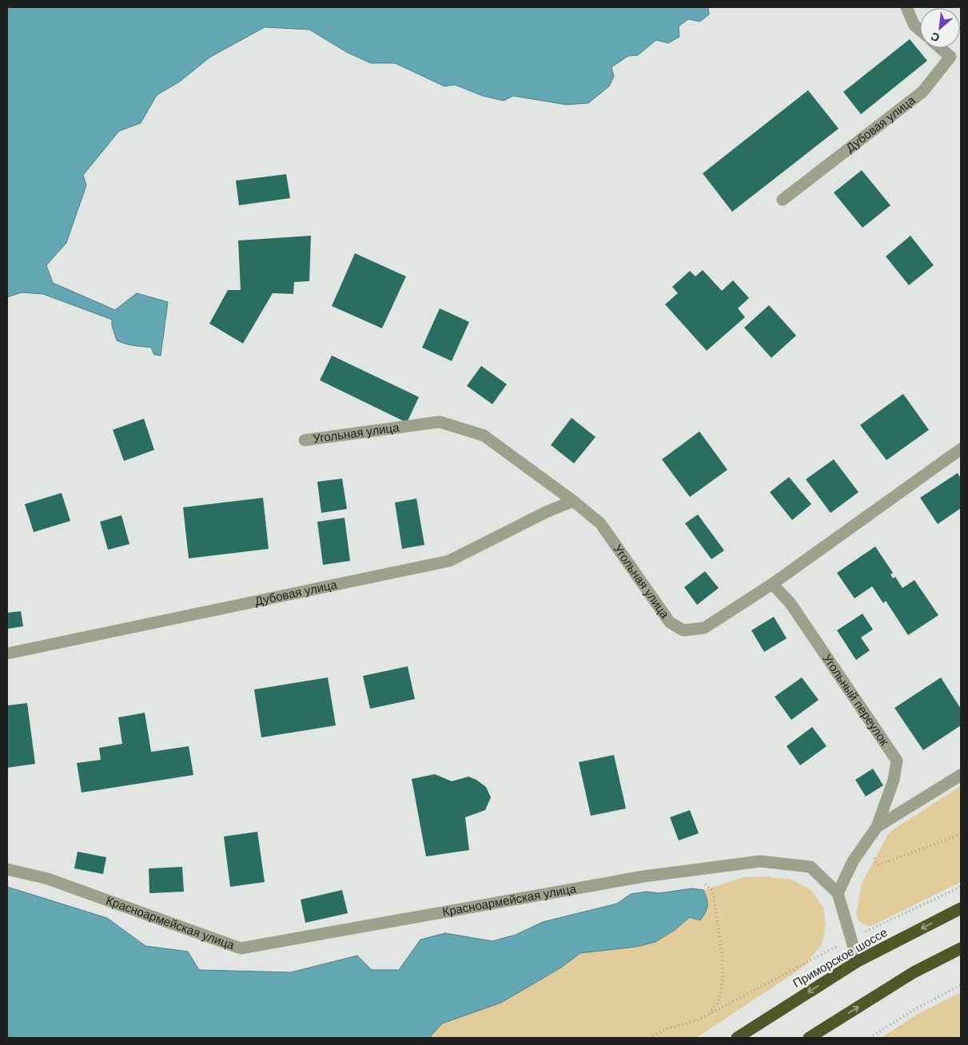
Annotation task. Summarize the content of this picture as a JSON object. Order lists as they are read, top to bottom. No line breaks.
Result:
{"streets":{"highway":["Приморское шоссе"],"street":["Дубовая улица","Угольная улица","Угольный переулок","Красноармейская улица"]},"crossings":[["Дубовая улица","Угольная улица"],["Угольная улица","Угольный переулок"]],"north":"bottom left"}
